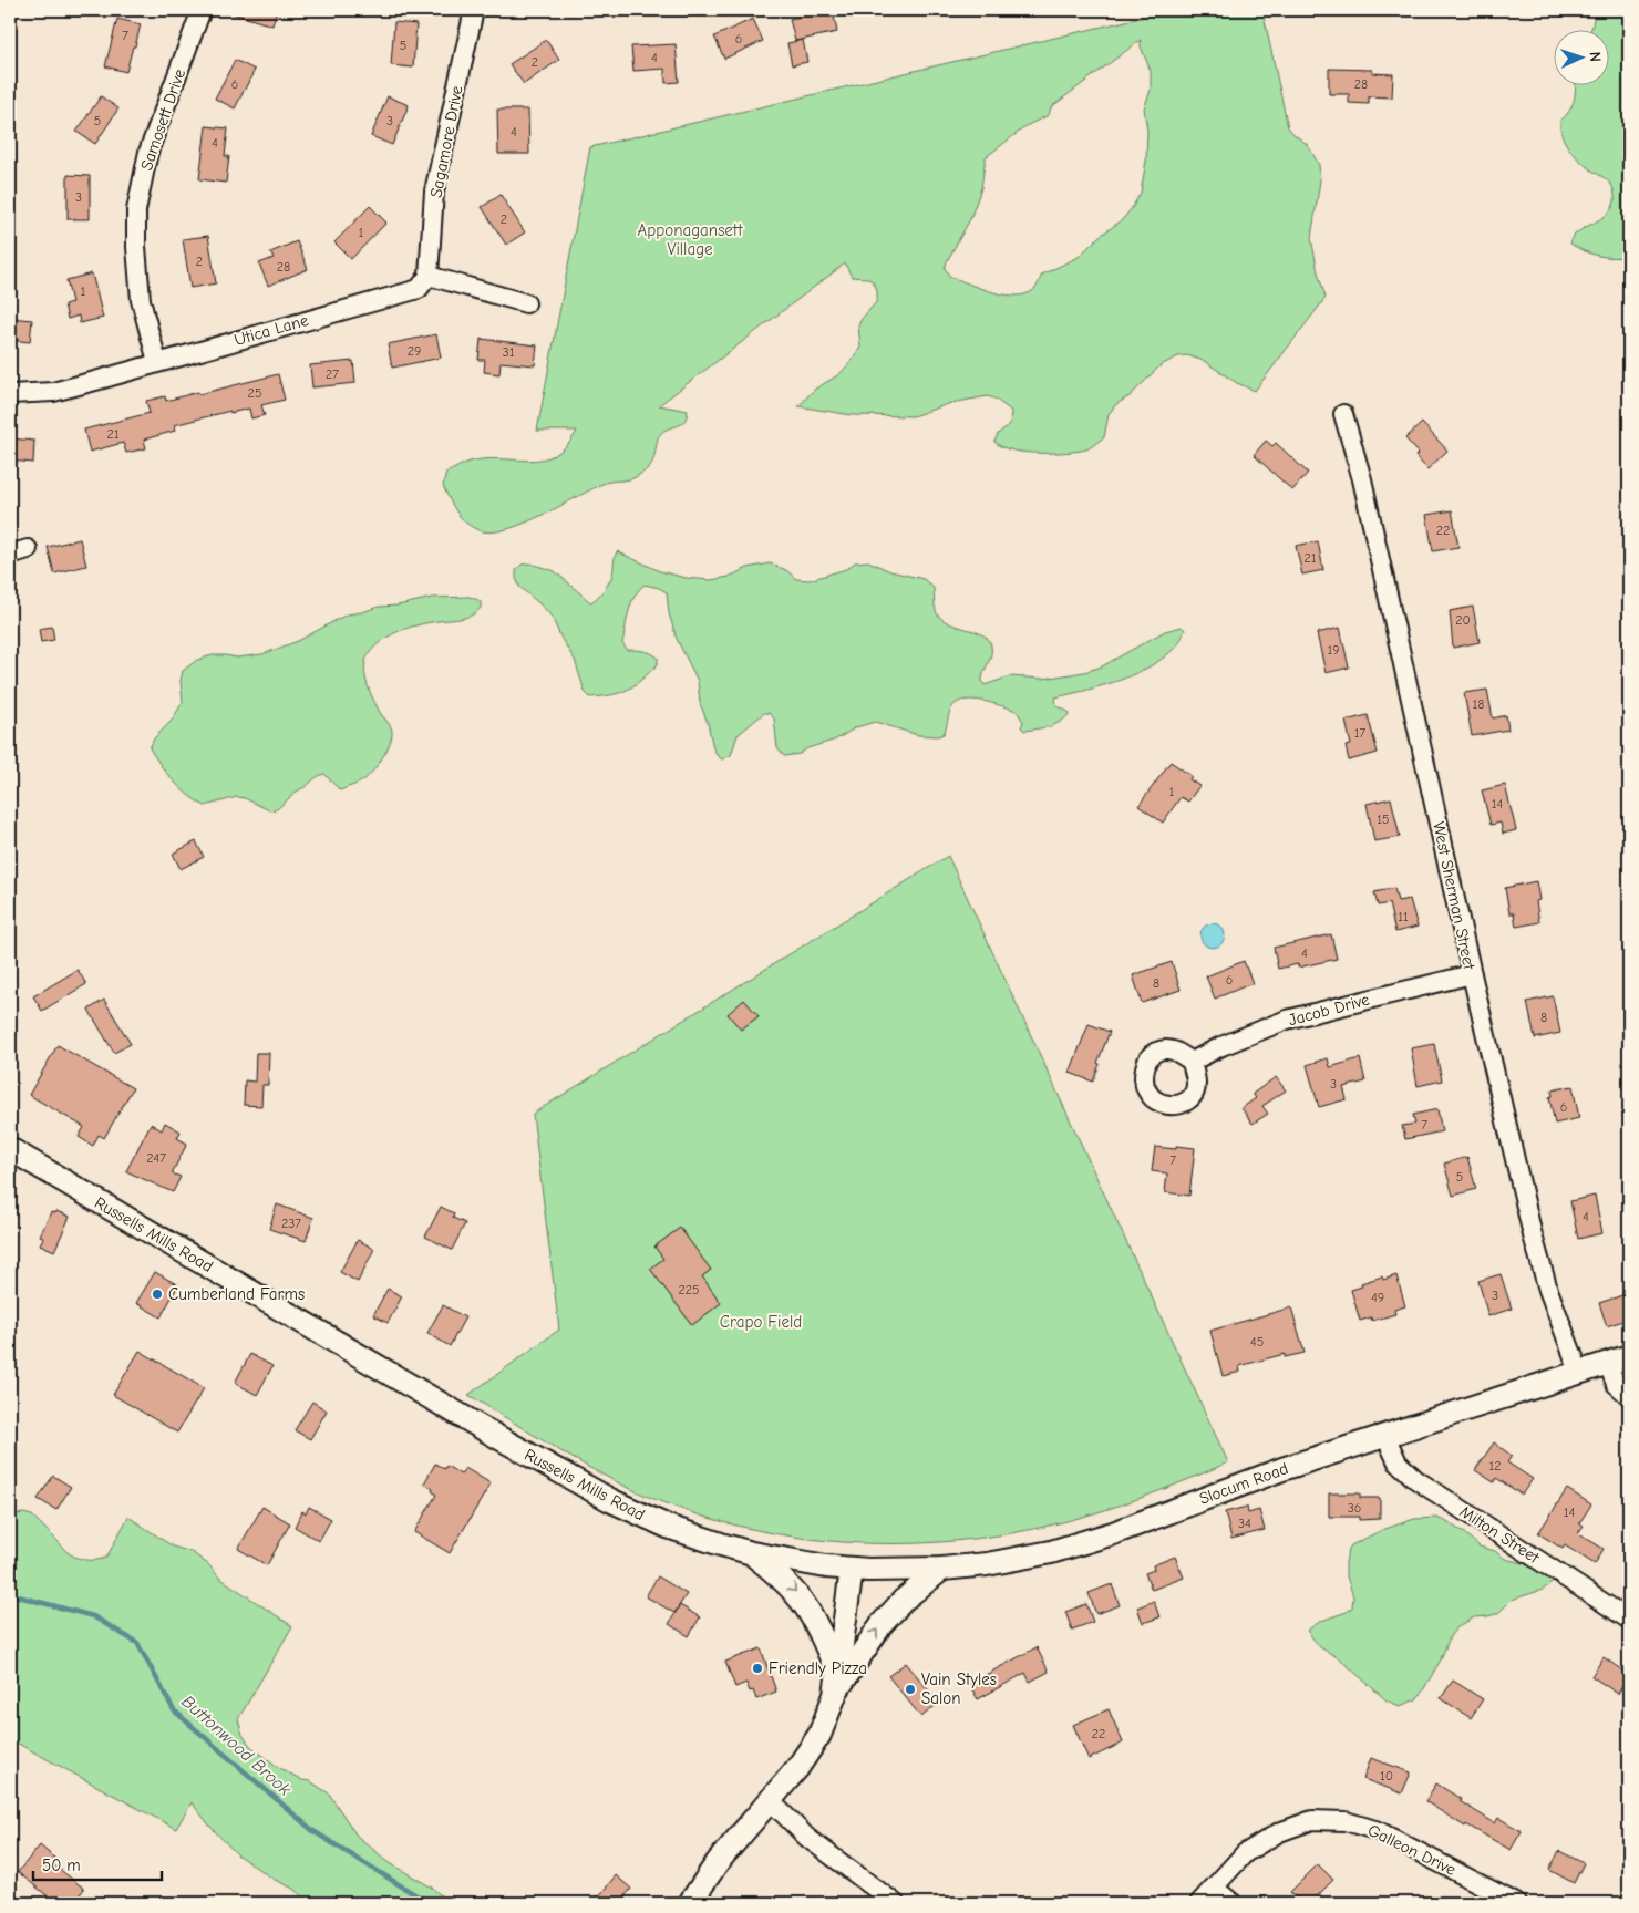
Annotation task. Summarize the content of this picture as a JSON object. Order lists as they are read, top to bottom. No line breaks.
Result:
{"streets":{"main road":["Russells Mills Road","Slocum Road"],"street":["Samosett Drive","Sagamore Drive","Utica Lane","West Sherman Street","Jacob Drive","Milton Street","Galleon Drive"]},"crossings":[["Samosett Drive","Utica Lane"],["Sagamore Drive","Utica Lane"],["West Sherman Street","Jacob Drive"],["West Sherman Street","Slocum Road"],["Russells Mills Road","Slocum Road"],["Slocum Road","Milton Street"]],"water":["Buttonwood Brook"],"parks":["Apponagansett Village","Crapo Field"],"places":["Cumberland Farms","Friendly Pizza","Vain Styles Salon"],"house_numbers":["7","6","5","4","2","6","28","5","3","4","4","3","2","1","2","28","1","29","31","27","25","21","22","21","20","19","18","17","1","14","15","11","4","6","8","8","3","6","7","247","7","5","4","237","225","3","49","45","12","36","14","34","22","10"],"scale_bar":"50 m","north":"right"}
